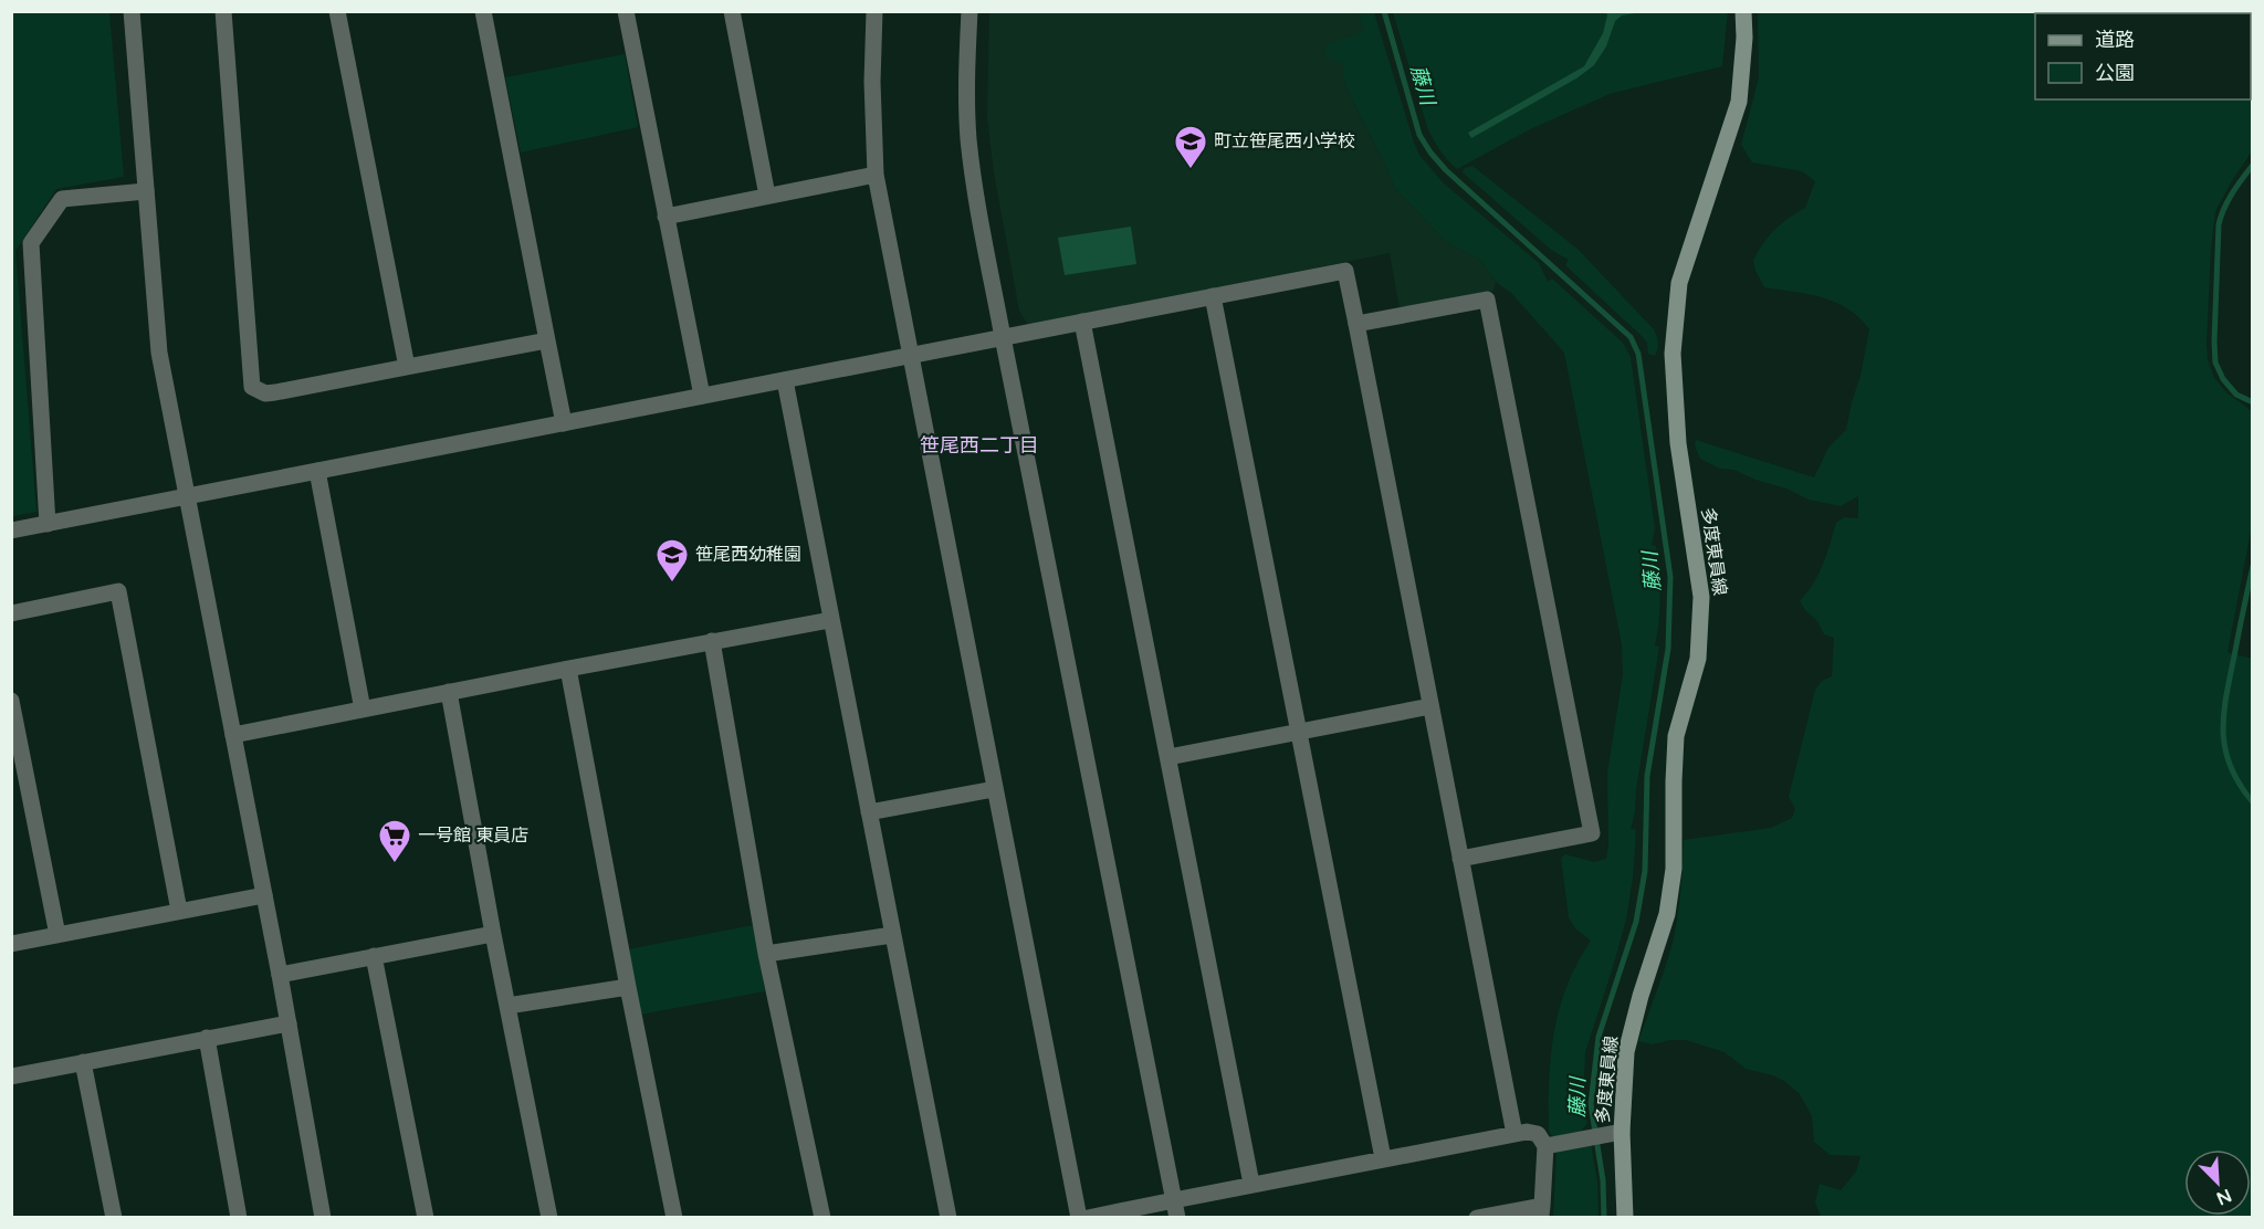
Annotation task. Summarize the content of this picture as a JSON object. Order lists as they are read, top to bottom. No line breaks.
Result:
{"streets":{"main road":["多度東員線"]},"districts":["笹尾西二丁目"],"water":["藤川"],"places":{"school or university":["町立笹尾西小学校","笹尾西幼稚園"],"supermarket":["一号館 東員店"]},"legend":["道路","公園"],"north":"bottom right"}
